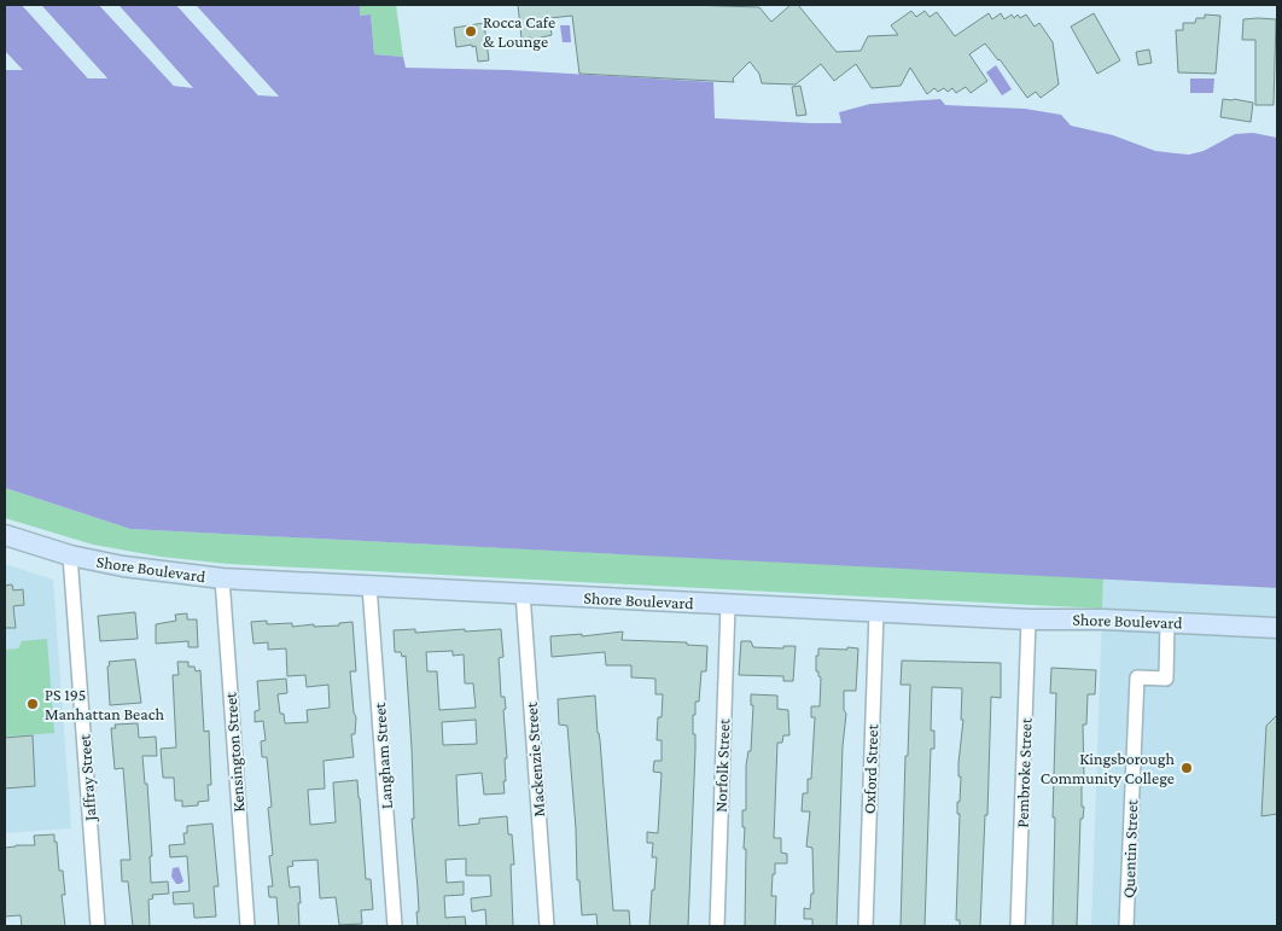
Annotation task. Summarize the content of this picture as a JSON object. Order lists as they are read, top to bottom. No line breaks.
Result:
{"streets":{"main road":["Shore Boulevard"],"street":["Kensington Street","Langham Street","Mackenzie Street","Norfolk Street","Oxford Street","Pembroke Street","Jaffray Street","Quentin Street"]},"crossings":[["Shore Boulevard","Kensington Street"],["Shore Boulevard","Langham Street"],["Shore Boulevard","Mackenzie Street"],["Shore Boulevard","Norfolk Street"],["Shore Boulevard","Oxford Street"],["Shore Boulevard","Pembroke Street"],["Shore Boulevard","Jaffray Street"],["Shore Boulevard","Quentin Street"]],"places":["Rocca Cafe & Lounge","PS 195 Manhattan Beach","Kingsborough Community College"]}
